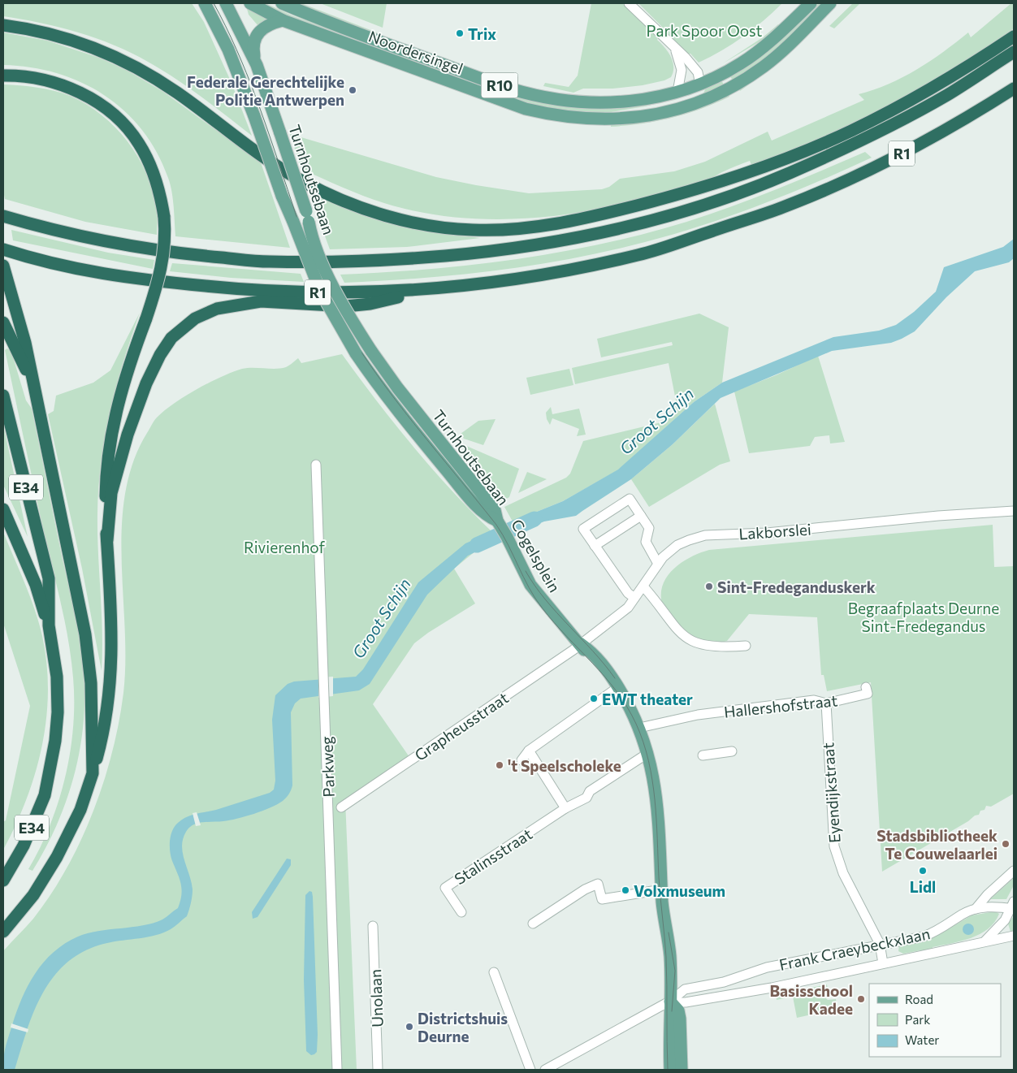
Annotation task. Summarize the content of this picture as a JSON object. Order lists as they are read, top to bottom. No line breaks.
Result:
{"streets":{"highway":["R1","E34"],"main road":["Noordersingel","R10","Turnhoutsebaan","Cogelsplein"],"street":["Lakborslei","Hallershofstraat","Grapheusstraat","Parkweg","Eyendijkstraat","Stalinsstraat","Frank Craeybeckxlaan","Unolaan"]},"crossings":[["Turnhoutsebaan","Cogelsplein"],["Lakborslei","Cogelsplein"],["Lakborslei","Grapheusstraat"],["Cogelsplein","Grapheusstraat"],["Hallershofstraat","Eyendijkstraat"],["Eyendijkstraat","Frank Craeybeckxlaan"]],"water":["Groot Schijn"],"parks":["Park Spoor Oost","Rivierenhof","Begraafplaats Deurne Sint-Fredegandus"],"places":["Trix","Federale Gerechtelijke Politie Antwerpen","Sint-Fredeganduskerk","EWT theater","'t Speelscholeke","Stadsbibliotheek Te Couwelaarlei","Lidl","Volxmuseum","Basisschool Kadee","Districtshuis Deurne"],"legend":["Road","Park","Water"]}
